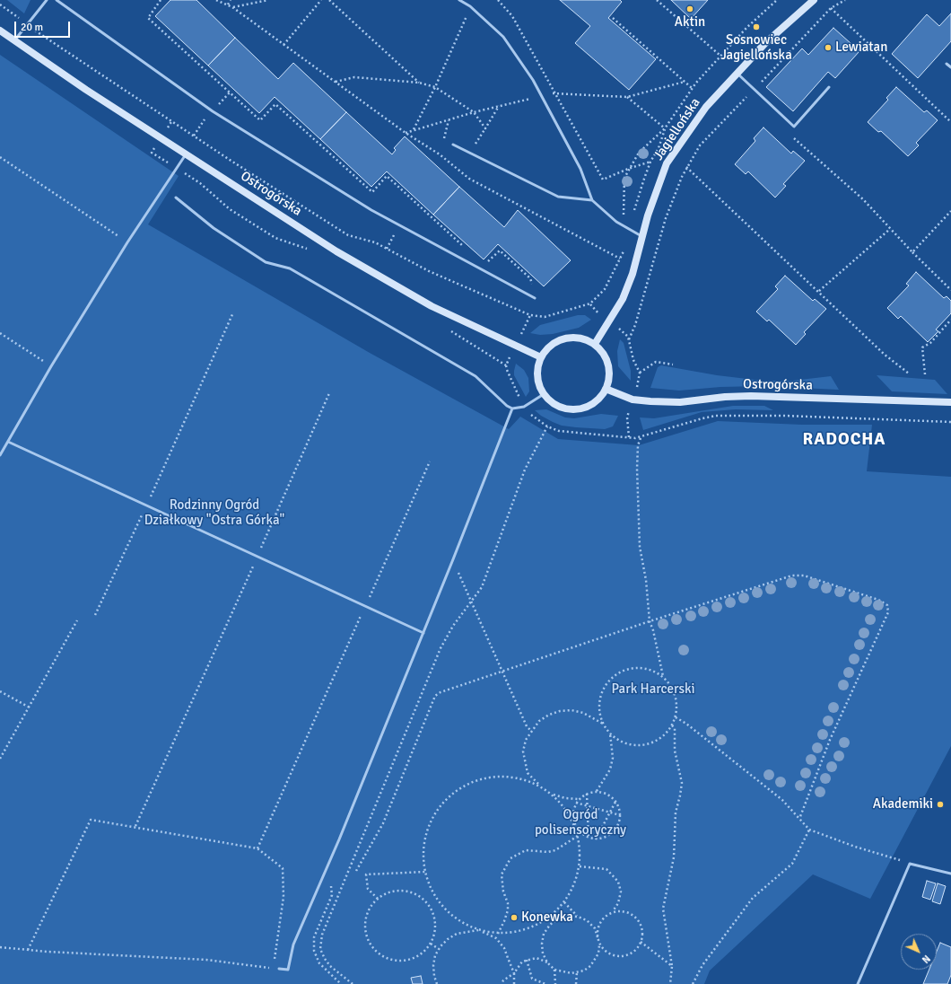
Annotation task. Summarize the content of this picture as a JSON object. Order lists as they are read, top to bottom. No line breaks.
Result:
{"streets":{"street":["Jagiellońska","Ostrogórska"]},"crossings":[["Jagiellońska","Ostrogórska"]],"districts":["RADOCHA"],"parks":["Rodzinny Ogród Działkowy \"Ostra Górka\"","Park Harcerski","Ogród polisensoryczny"],"places":["Aktin","Sosnowiec Jagiellońska","Lewiatan","Akademiki","Konewka"],"scale_bar":"20 m","north":"bottom right"}
